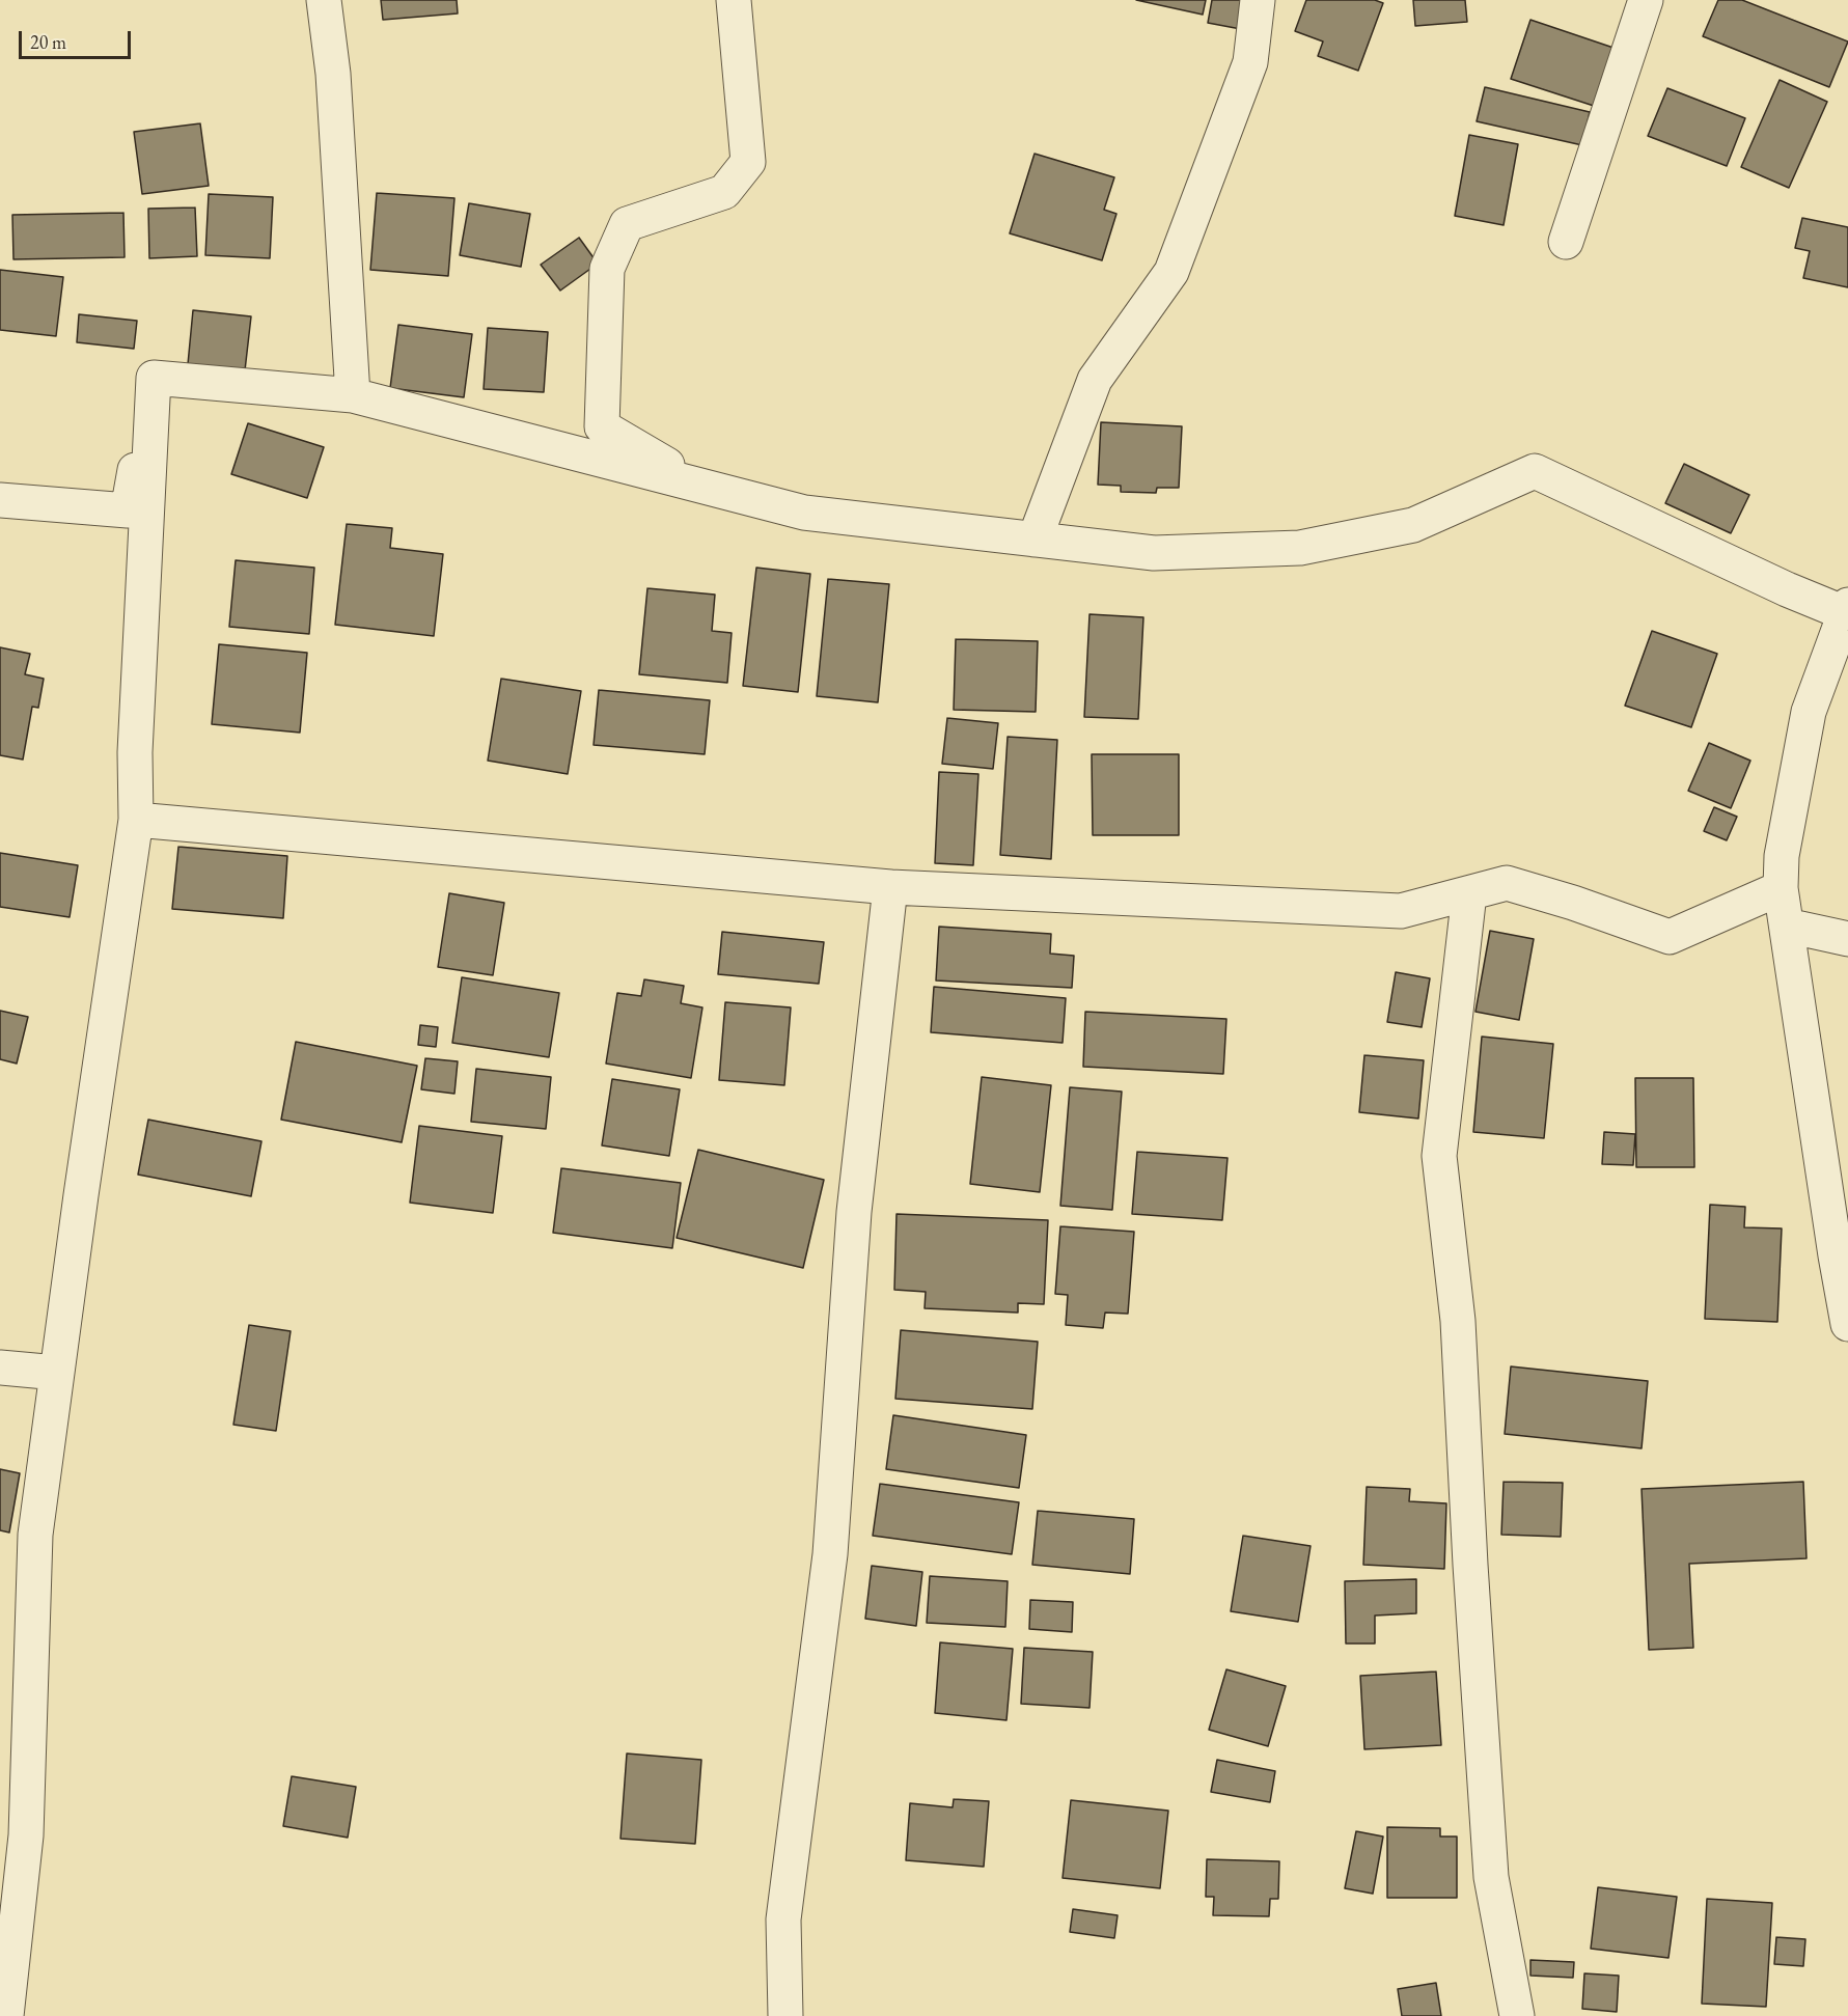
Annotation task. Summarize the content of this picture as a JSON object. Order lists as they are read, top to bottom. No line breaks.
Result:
{"scale_bar":"20 m"}
